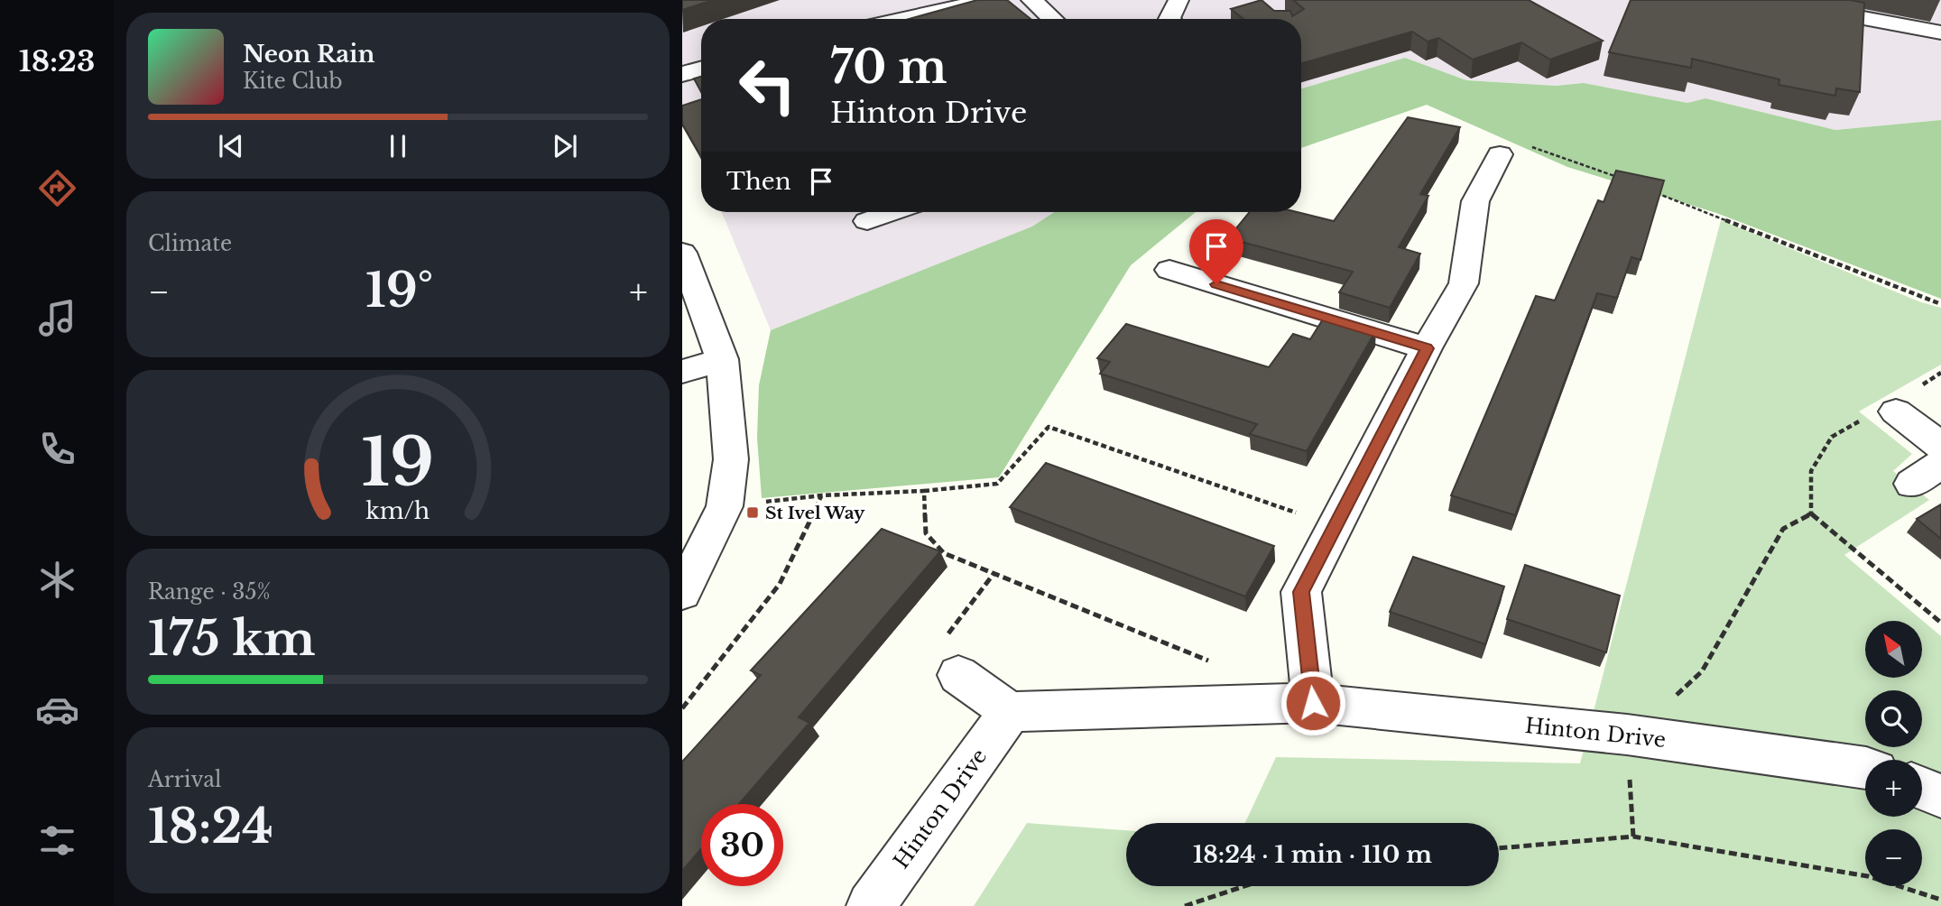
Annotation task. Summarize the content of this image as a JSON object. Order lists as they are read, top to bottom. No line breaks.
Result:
{"streets":{"street":["Hinton Drive"]},"places":{"transit":["St Ivel Way"]},"north":"top left","page":{"tabs":"18:23","turn":["70 m","Hinton Drive"],"song":["Neon Rain","Kite Club"],"then":"Then","tile":["Climate",["Range · 35%","175 km"],["Arrival","18:24"]],"heat":["−","19°","+"],"map_buttons":["+","−"],"limit":"30","trip":"18:24 · 1 min · 110 m","gauge":["19","km/h"]}}
